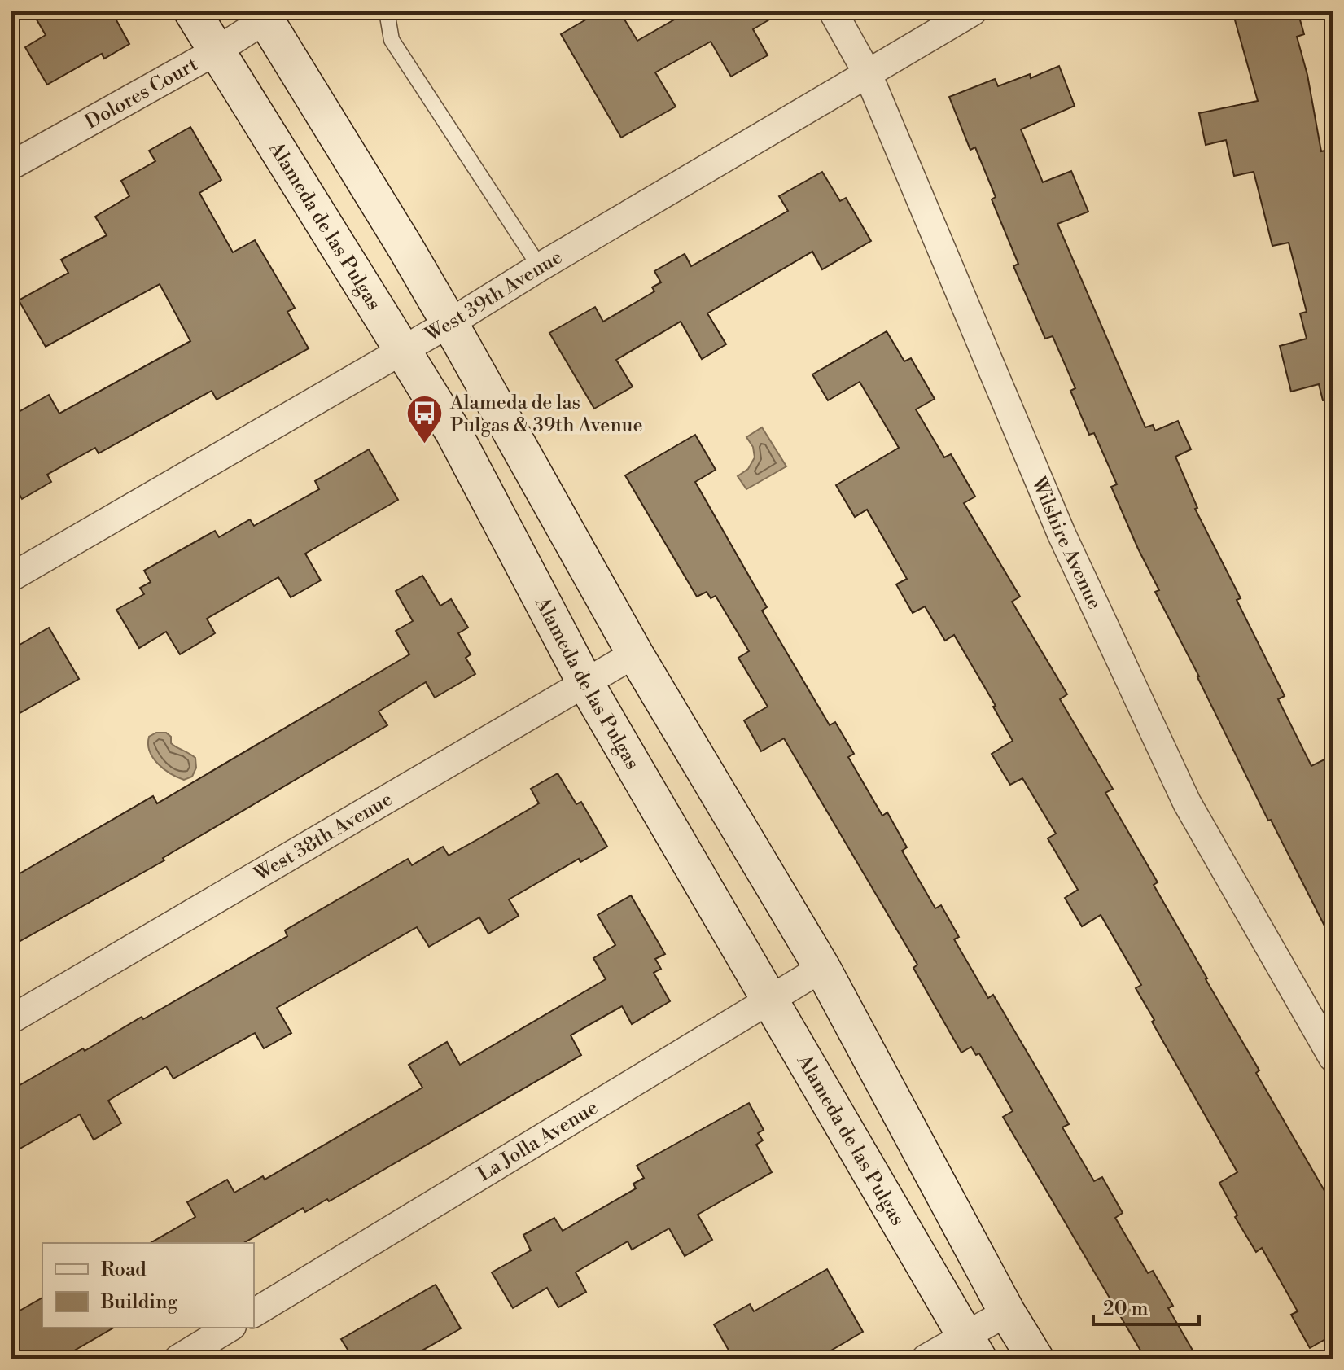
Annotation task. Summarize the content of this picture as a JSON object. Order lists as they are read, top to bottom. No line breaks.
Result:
{"streets":{"main road":["Alameda de las Pulgas"],"street":["Dolores Court","West 39th Avenue","Wilshire Avenue","West 38th Avenue","La Jolla Avenue"]},"crossings":[["Dolores Court","Alameda de las Pulgas"],["Alameda de las Pulgas","West 39th Avenue"],["Alameda de las Pulgas","West 38th Avenue"],["Alameda de las Pulgas","La Jolla Avenue"],["West 39th Avenue","Wilshire Avenue"]],"places":{"bus stop":["Alameda de las Pulgas & 39th Avenue"]},"legend":["Road","Building"],"scale_bar":"20 m"}
